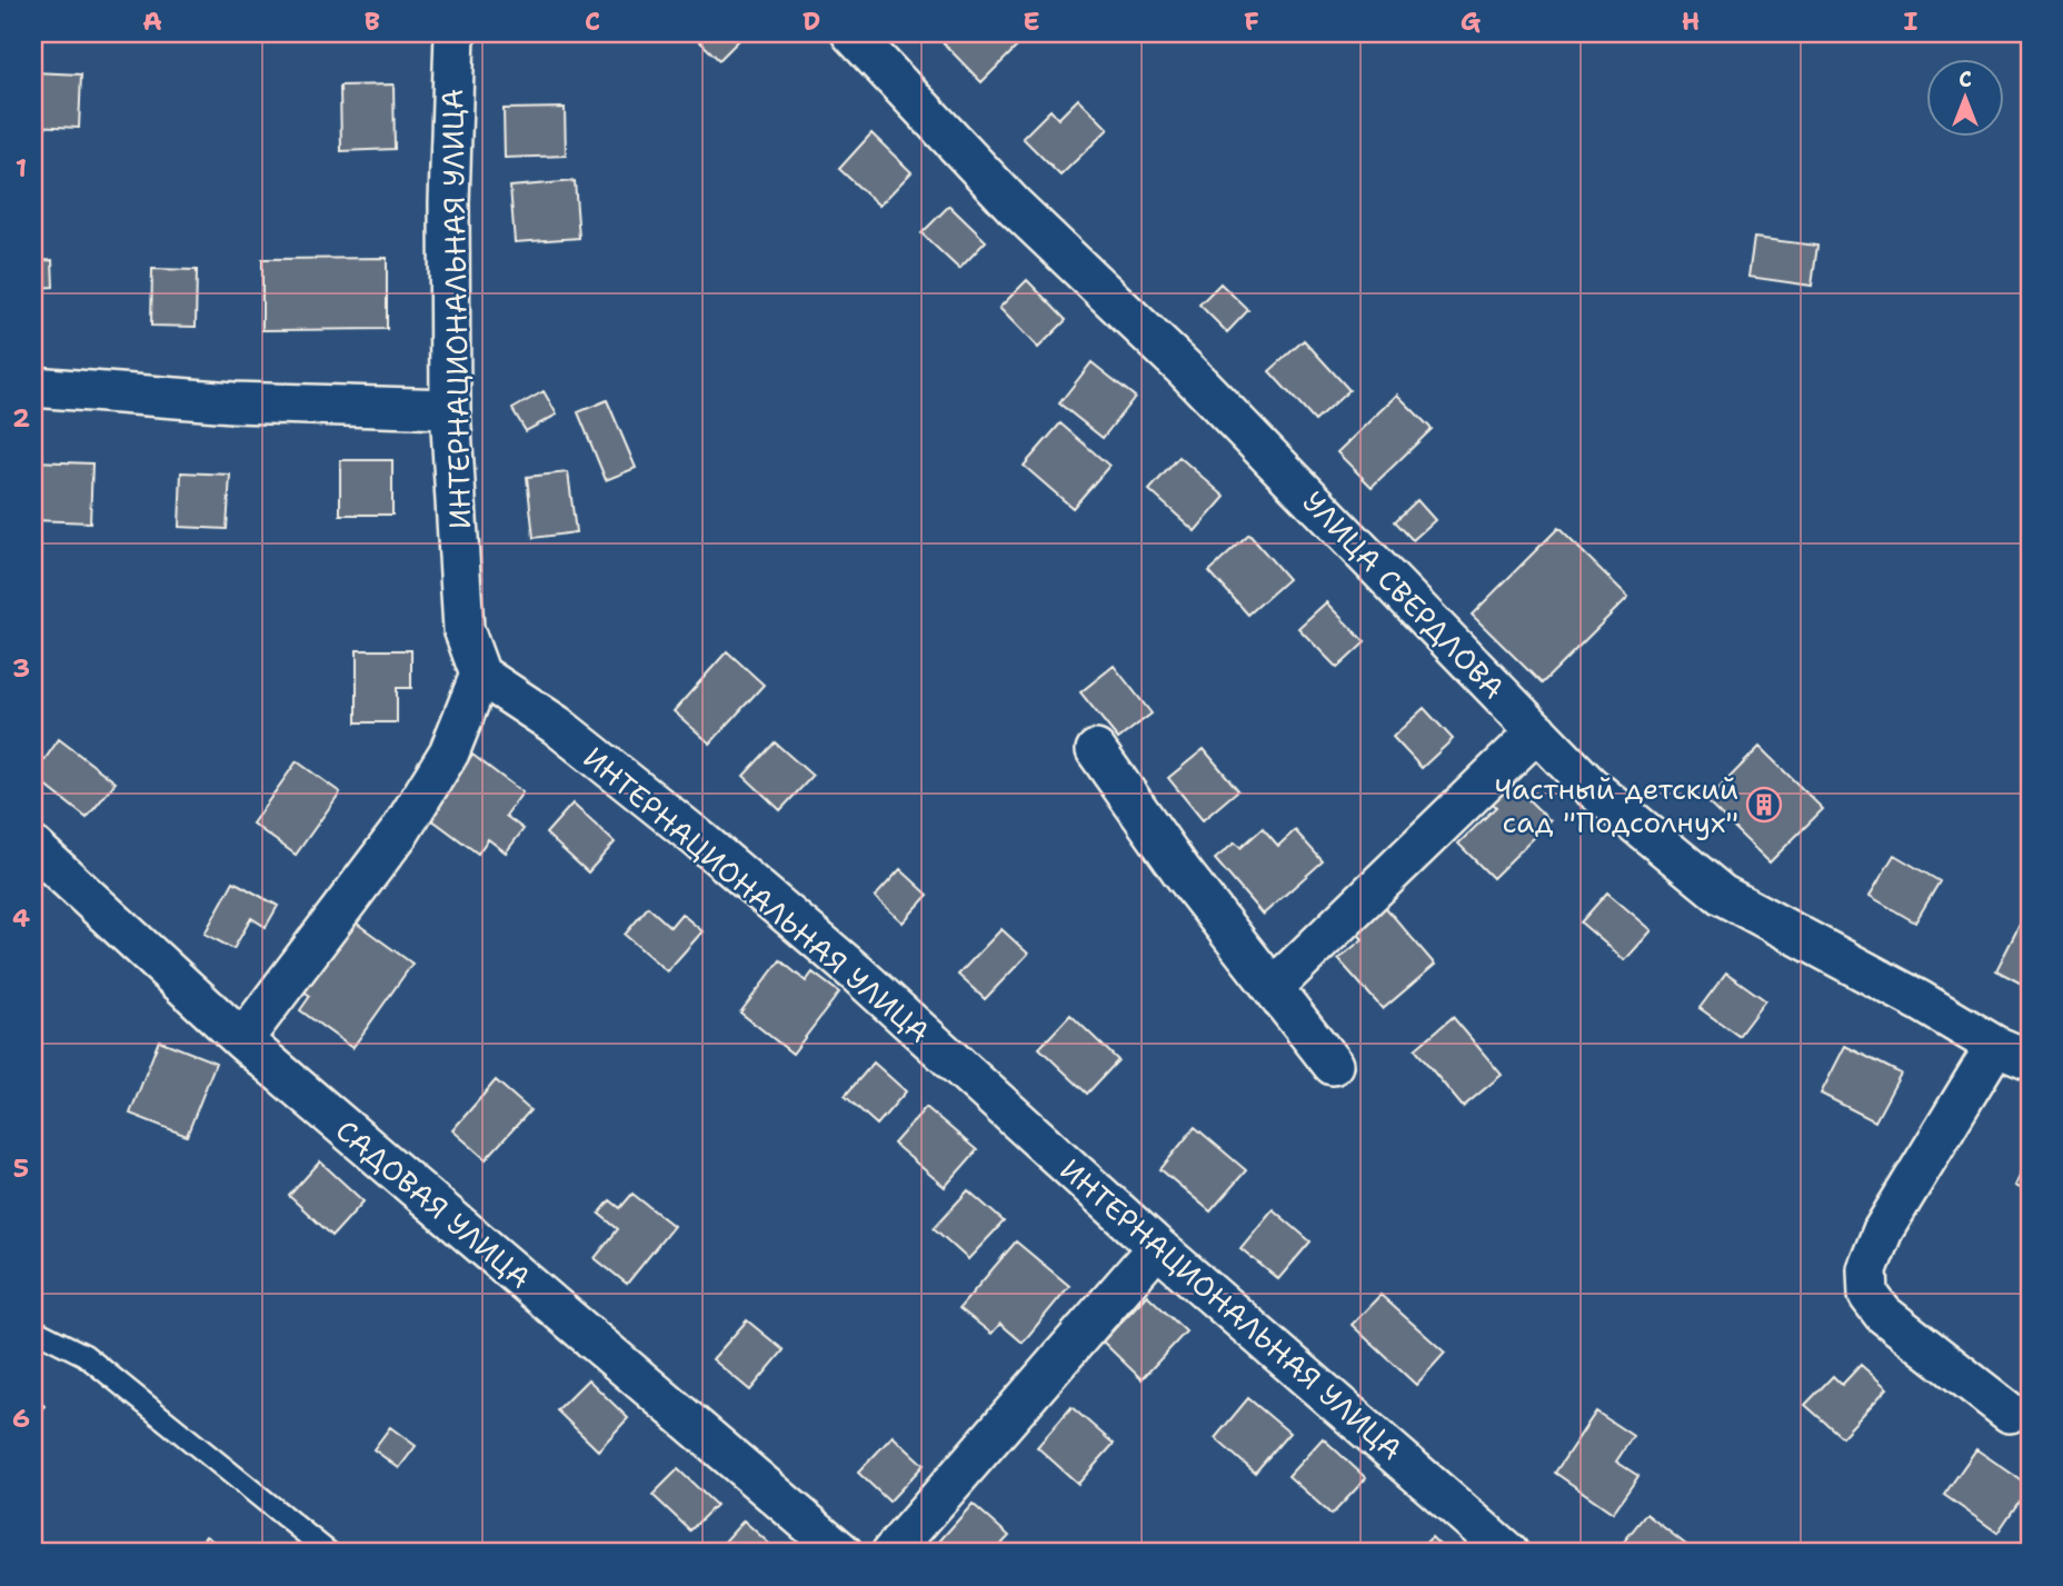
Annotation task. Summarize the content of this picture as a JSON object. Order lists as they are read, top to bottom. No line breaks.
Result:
{"streets":{"street":["ИНТЕРНАЦИОНАЛЬНАЯ УЛИЦА","УЛИЦА СВЕРДЛОВА","САДОВАЯ УЛИЦА"]},"places":{"building":["Частный детский сад \"Подсолнух\""]},"north":"top","grid":{"columns":["A","B","C","D","E","F","G","H","I"],"rows":["1","2","3","4","5","6"]}}
